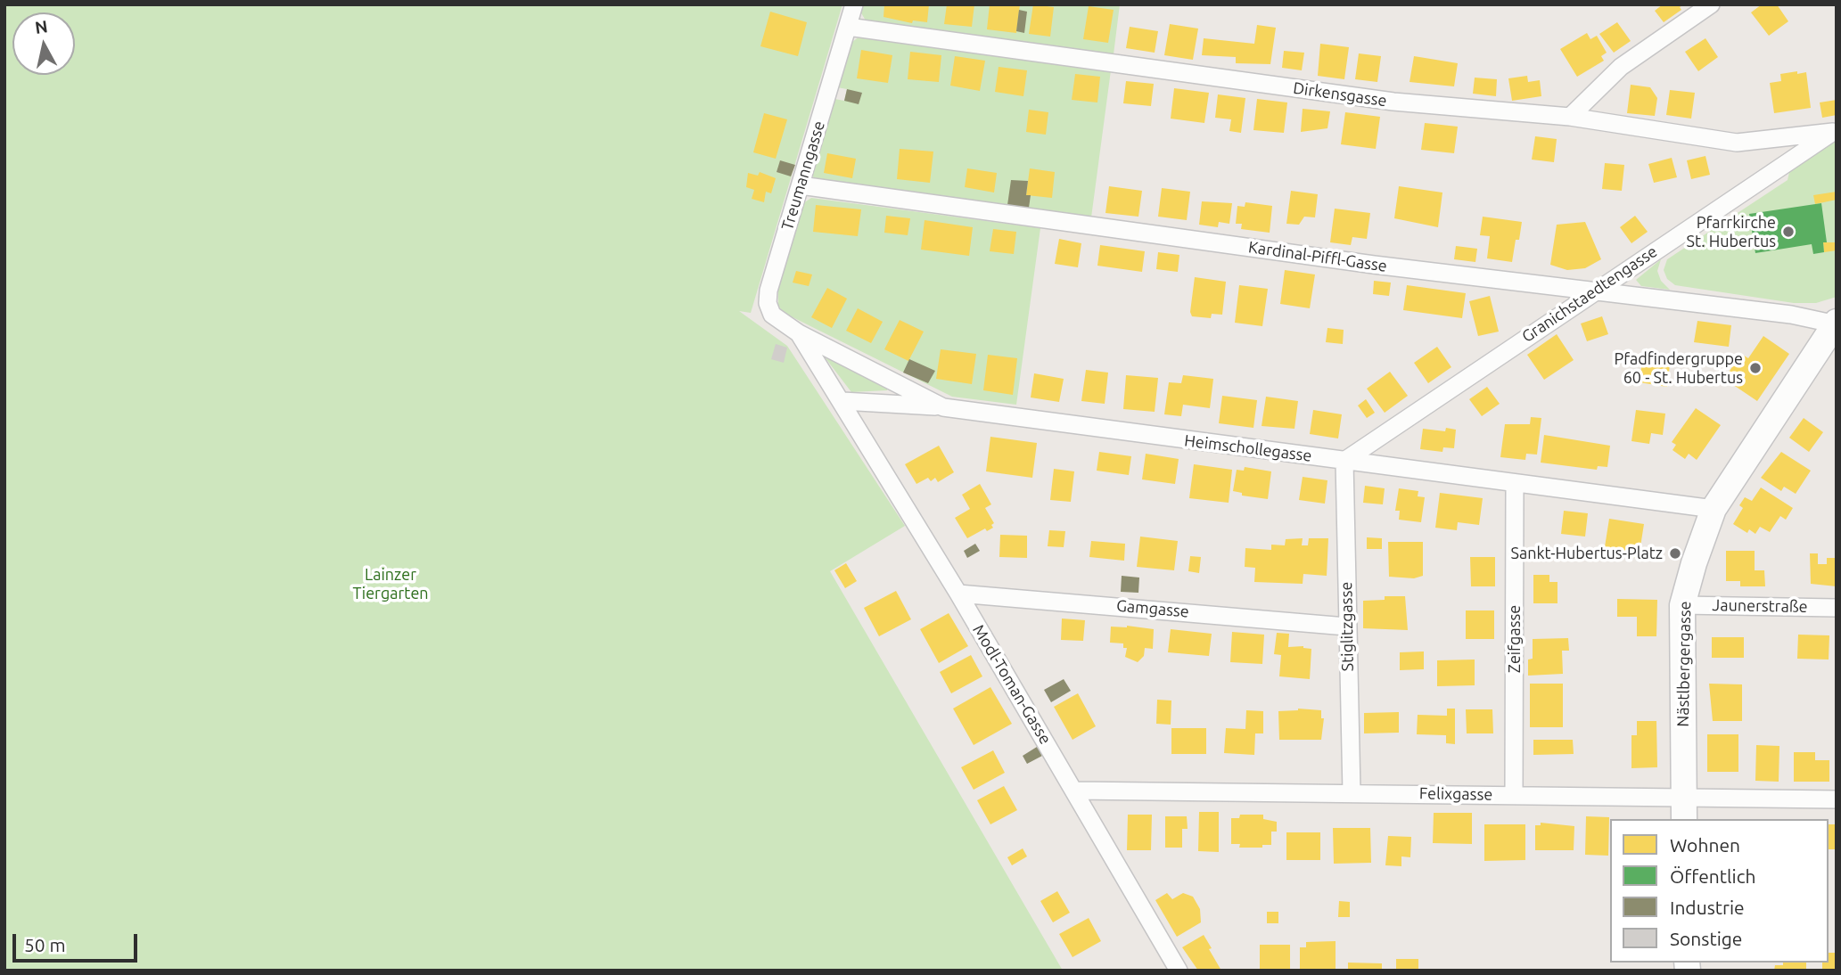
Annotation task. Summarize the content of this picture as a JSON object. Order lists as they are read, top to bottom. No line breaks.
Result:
{"streets":{"street":["Dirkensgasse","Treumanngasse","Kardinal-Piffl-Gasse","Granichstaedtengasse","Heimschollegasse","Jaunerstraße","Gamgasse","Stiglitzgasse","Zeifgasse","Nästlbergergasse","Modl-Toman-Gasse","Felixgasse"]},"crossings":[["Dirkensgasse","Treumanngasse"],["Dirkensgasse","Granichstaedtengasse"],["Treumanngasse","Kardinal-Piffl-Gasse"],["Treumanngasse","Heimschollegasse"],["Treumanngasse","Modl-Toman-Gasse"],["Kardinal-Piffl-Gasse","Granichstaedtengasse"],["Kardinal-Piffl-Gasse","Nästlbergergasse"],["Granichstaedtengasse","Heimschollegasse"],["Granichstaedtengasse","Stiglitzgasse"],["Heimschollegasse","Stiglitzgasse"],["Heimschollegasse","Zeifgasse"],["Heimschollegasse","Nästlbergergasse"],["Heimschollegasse","Modl-Toman-Gasse"],["Jaunerstraße","Nästlbergergasse"],["Gamgasse","Stiglitzgasse"],["Gamgasse","Modl-Toman-Gasse"],["Stiglitzgasse","Felixgasse"],["Zeifgasse","Felixgasse"],["Nästlbergergasse","Felixgasse"],["Modl-Toman-Gasse","Felixgasse"]],"parks":["Lainzer Tiergarten"],"places":["Pfarrkirche St. Hubertus","Pfadfindergruppe 60 - St. Hubertus","Sankt-Hubertus-Platz"],"legend":["Wohnen","Öffentlich","Industrie","Sonstige"],"scale_bar":"50 m","north":"top"}
